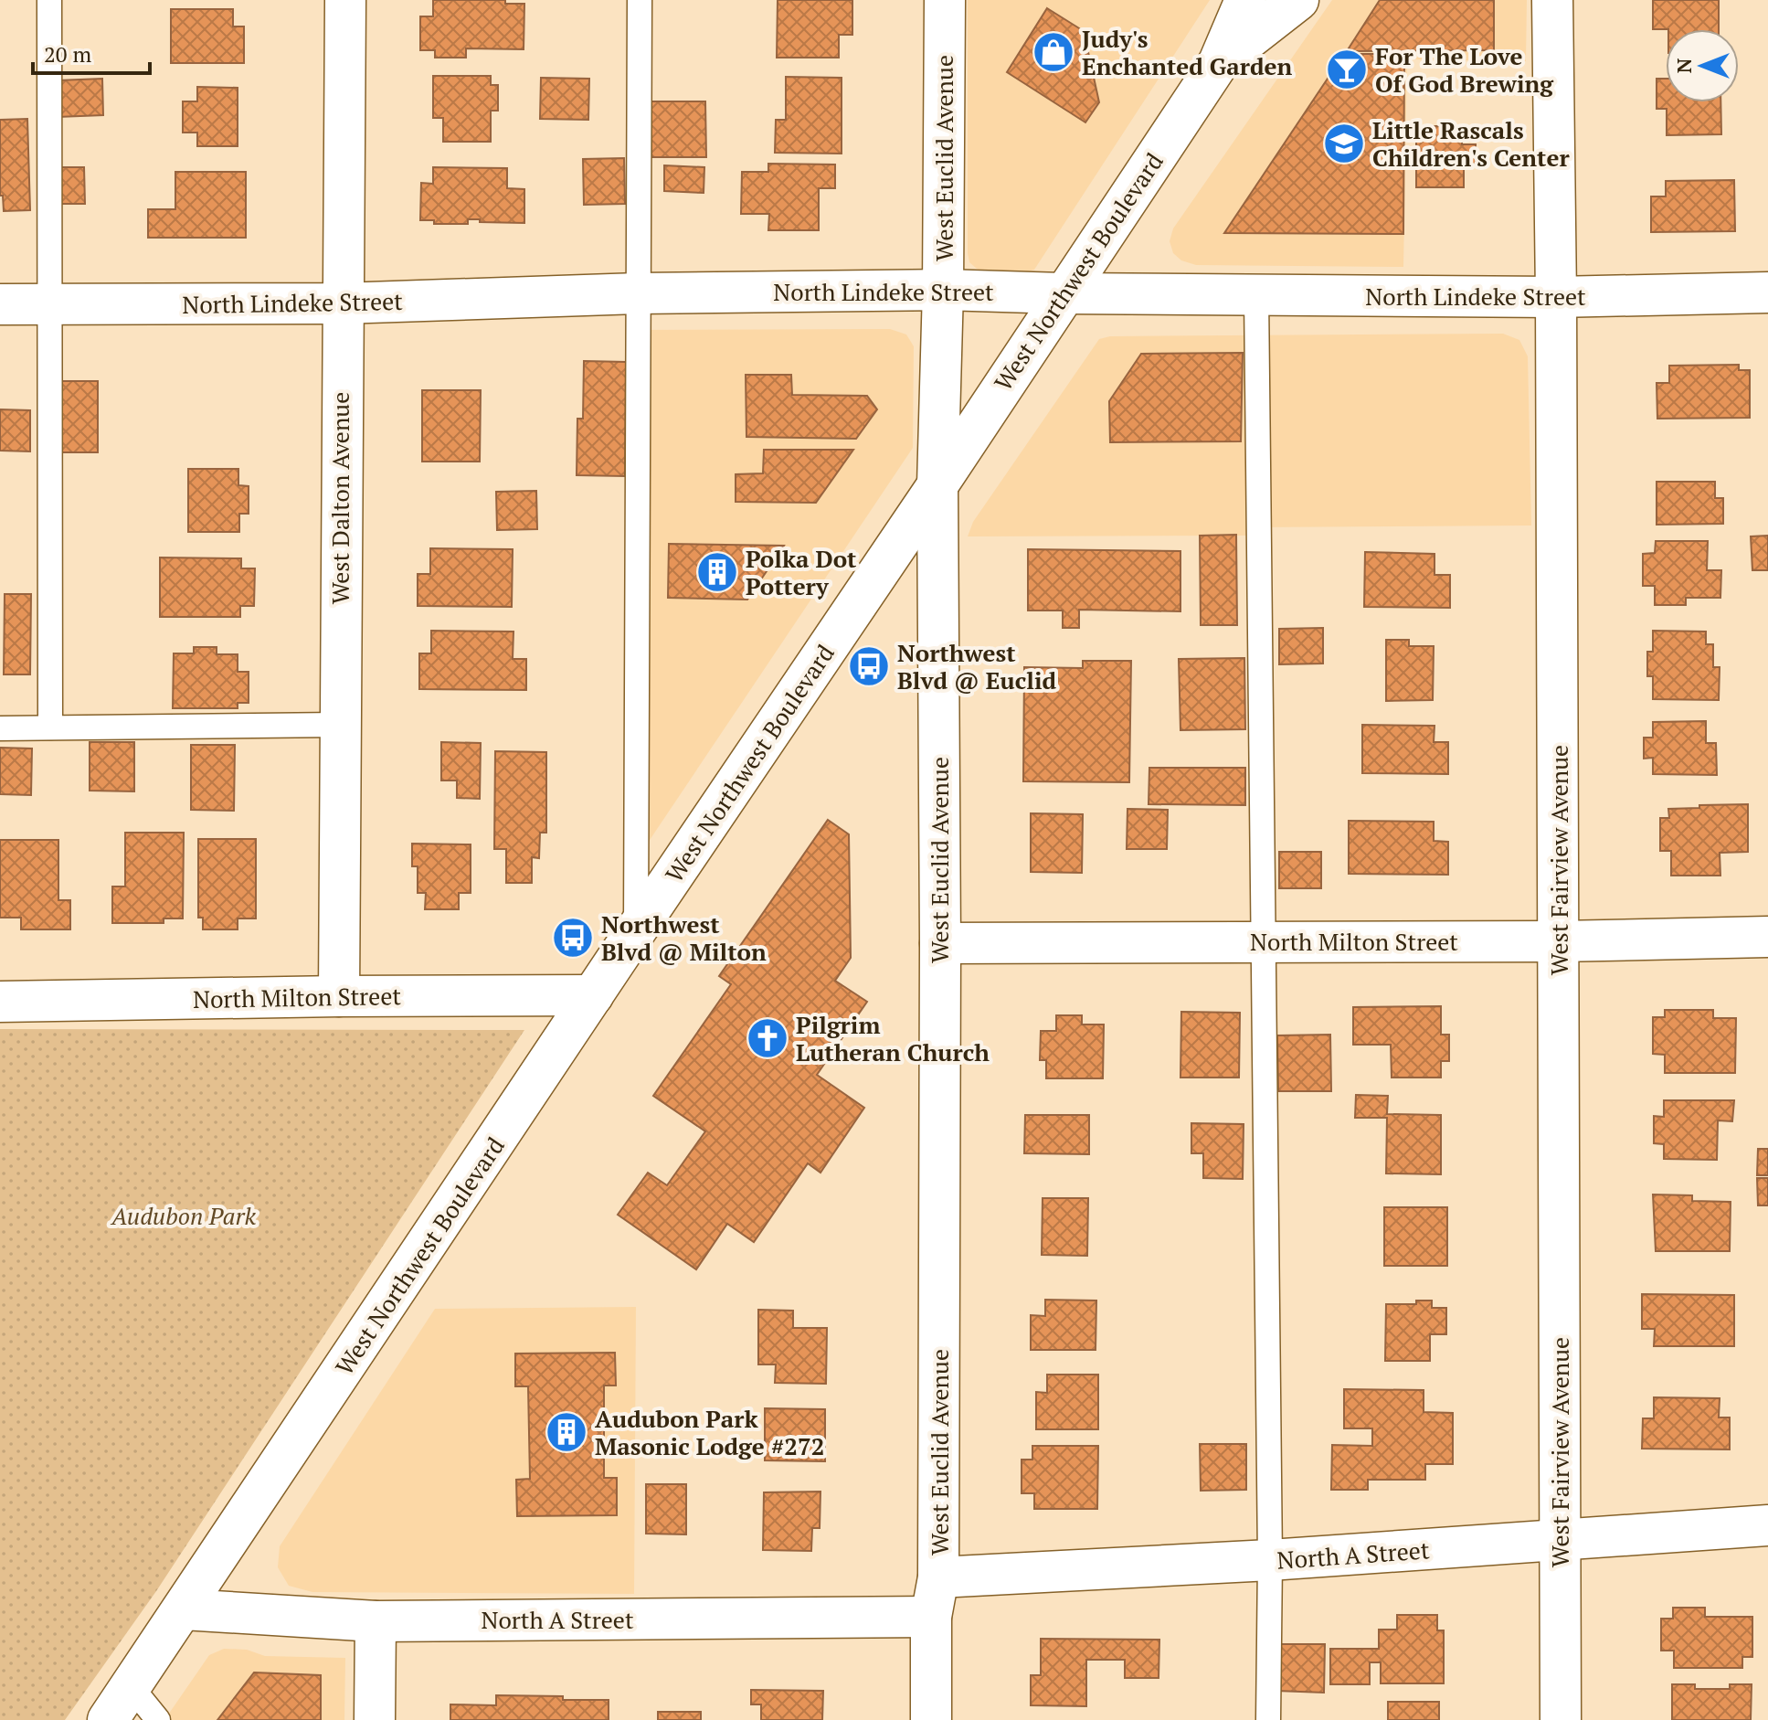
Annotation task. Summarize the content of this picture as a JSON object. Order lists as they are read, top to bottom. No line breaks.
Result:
{"streets":{"street":["West Euclid Avenue","West Northwest Boulevard","North Lindeke Street","West Dalton Avenue","West Fairview Avenue","North Milton Street","North A Street"]},"crossings":[["West Euclid Avenue","West Northwest Boulevard"],["West Euclid Avenue","North Lindeke Street"],["West Euclid Avenue","North Milton Street"],["West Euclid Avenue","North A Street"],["West Northwest Boulevard","North Lindeke Street"],["West Northwest Boulevard","North Milton Street"],["West Northwest Boulevard","North A Street"],["North Lindeke Street","West Dalton Avenue"],["North Lindeke Street","West Fairview Avenue"],["West Dalton Avenue","North Milton Street"],["West Fairview Avenue","North Milton Street"],["West Fairview Avenue","North A Street"]],"parks":["Audubon Park"],"places":{"shop":["Judy's Enchanted Garden"],"bar":["For The Love Of God Brewing"],"school or university":["Little Rascals Children's Center"],"building":["Polka Dot Pottery","Audubon Park Masonic Lodge #272"],"bus stop":["Northwest Blvd @ Euclid","Northwest Blvd @ Milton"],"church":["Pilgrim Lutheran Church"]},"scale_bar":"20 m","north":"left"}
